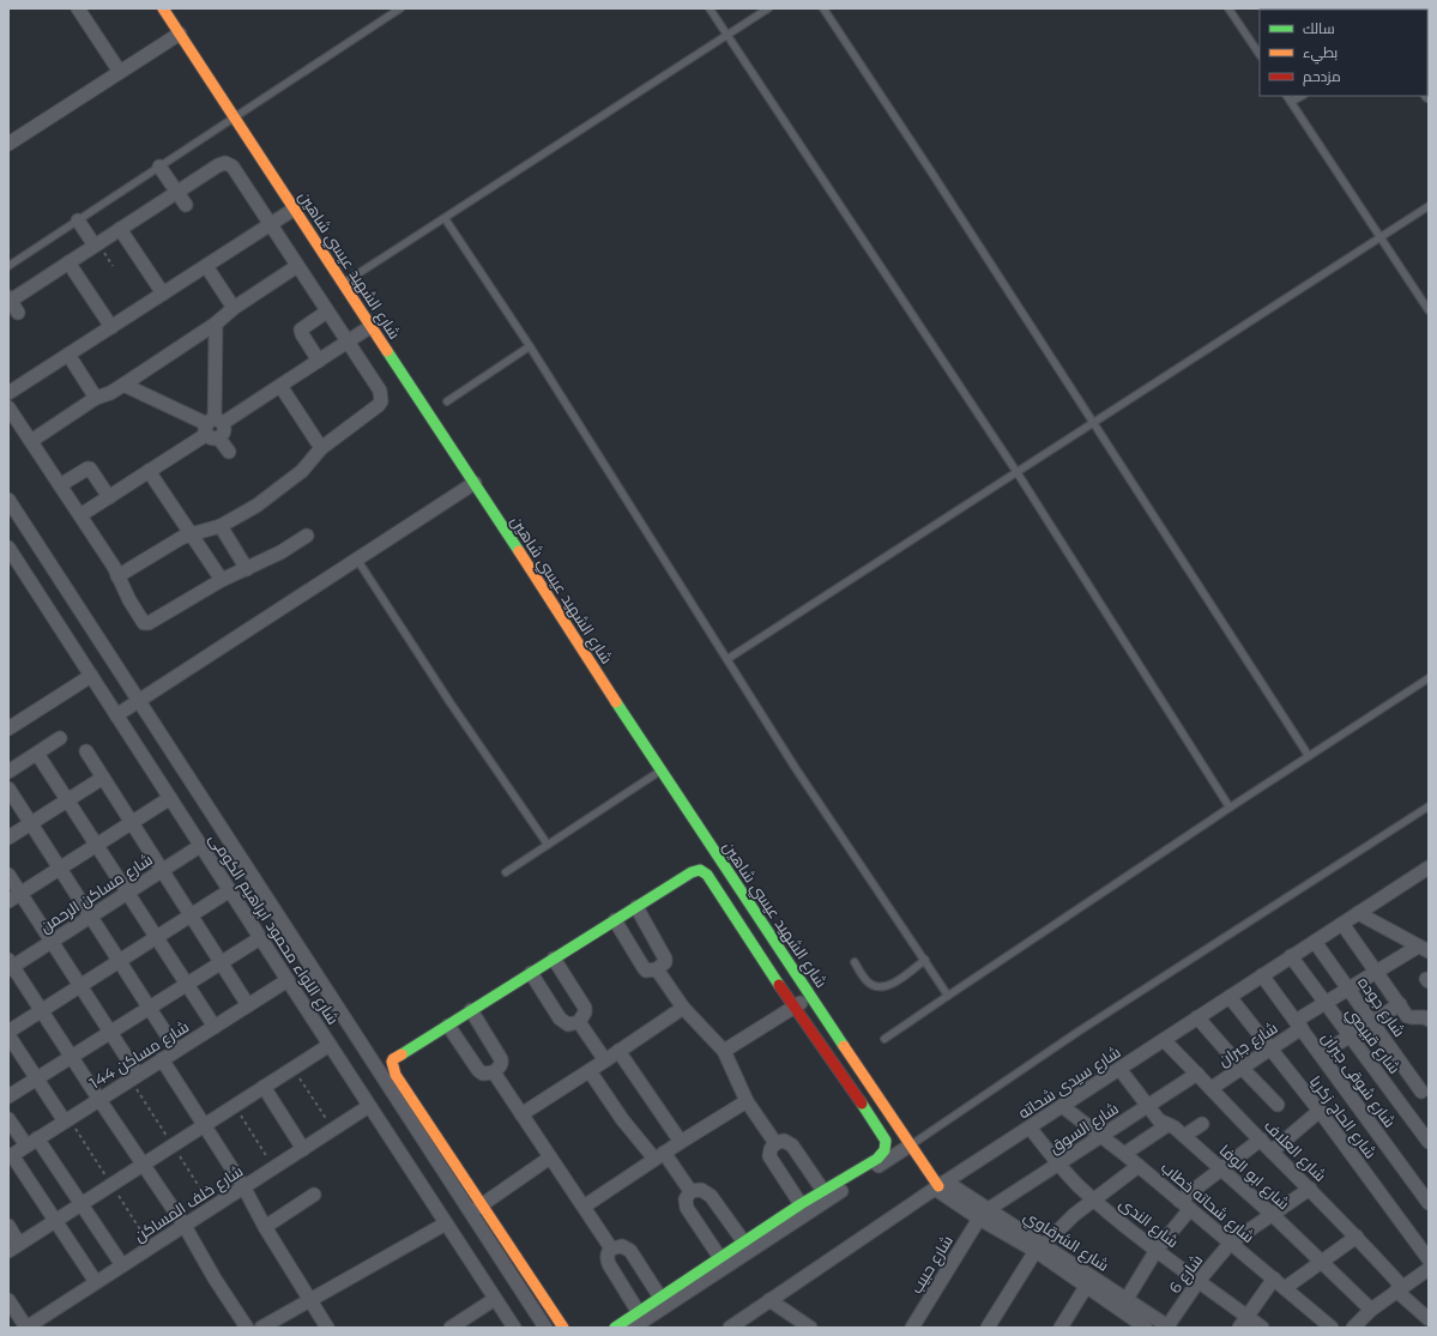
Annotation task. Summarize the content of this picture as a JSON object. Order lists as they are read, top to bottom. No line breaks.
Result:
{"streets":{"street":["شارع الشهيد عيسي شاهين","شارع مساكن الرحمن","شارع اللواء محمود ابراهيم الكومى","شارع جوده","شارع قبيصي","شارع جبران","شارع مساكن 144","شارع شوقى جبران","شارع سيدى شحاته","شارع الحاج زكريا","شارع السوق","شارع العلاف","شارع ابو الوفا","شارع شحاته خطاب","شارع خلف المساكن","شارع الندى","شارع الشرقاوي","شارع حبيب","شارع 6"]},"crossings":[["شارع الشهيد عيسي شاهين","شارع سيدى شحاته"],["شارع الشهيد عيسي شاهين","شارع الشرقاوي"],["شارع مساكن الرحمن","شارع اللواء محمود ابراهيم الكومى"],["شارع اللواء محمود ابراهيم الكومى","شارع مساكن 144"],["شارع اللواء محمود ابراهيم الكومى","شارع خلف المساكن"],["شارع جوده","شارع جبران"],["شارع جوده","شارع سيدى شحاته"],["شارع قبيصي","شارع جبران"],["شارع قبيصي","شارع سيدى شحاته"],["شارع جبران","شارع شوقى جبران"],["شارع جبران","شارع الحاج زكريا"],["شارع جبران","شارع العلاف"],["شارع شوقى جبران","شارع سيدى شحاته"],["شارع سيدى شحاته","شارع الحاج زكريا"],["شارع سيدى شحاته","شارع العلاف"],["شارع سيدى شحاته","شارع ابو الوفا"],["شارع سيدى شحاته","شارع شحاته خطاب"],["شارع سيدى شحاته","شارع الندى"],["شارع سيدى شحاته","شارع الشرقاوي"],["شارع السوق","شارع العلاف"],["شارع السوق","شارع ابو الوفا"],["شارع السوق","شارع شحاته خطاب"],["شارع السوق","شارع الندى"],["شارع السوق","شارع الشرقاوي"],["شارع السوق","شارع حبيب"],["شارع العلاف","شارع 6"],["شارع ابو الوفا","شارع 6"],["شارع شحاته خطاب","شارع 6"],["شارع الندى","شارع 6"],["شارع الشرقاوي","شارع حبيب"],["شارع الشرقاوي","شارع 6"]],"legend":["سالك","بطيء","مزدحم"]}
